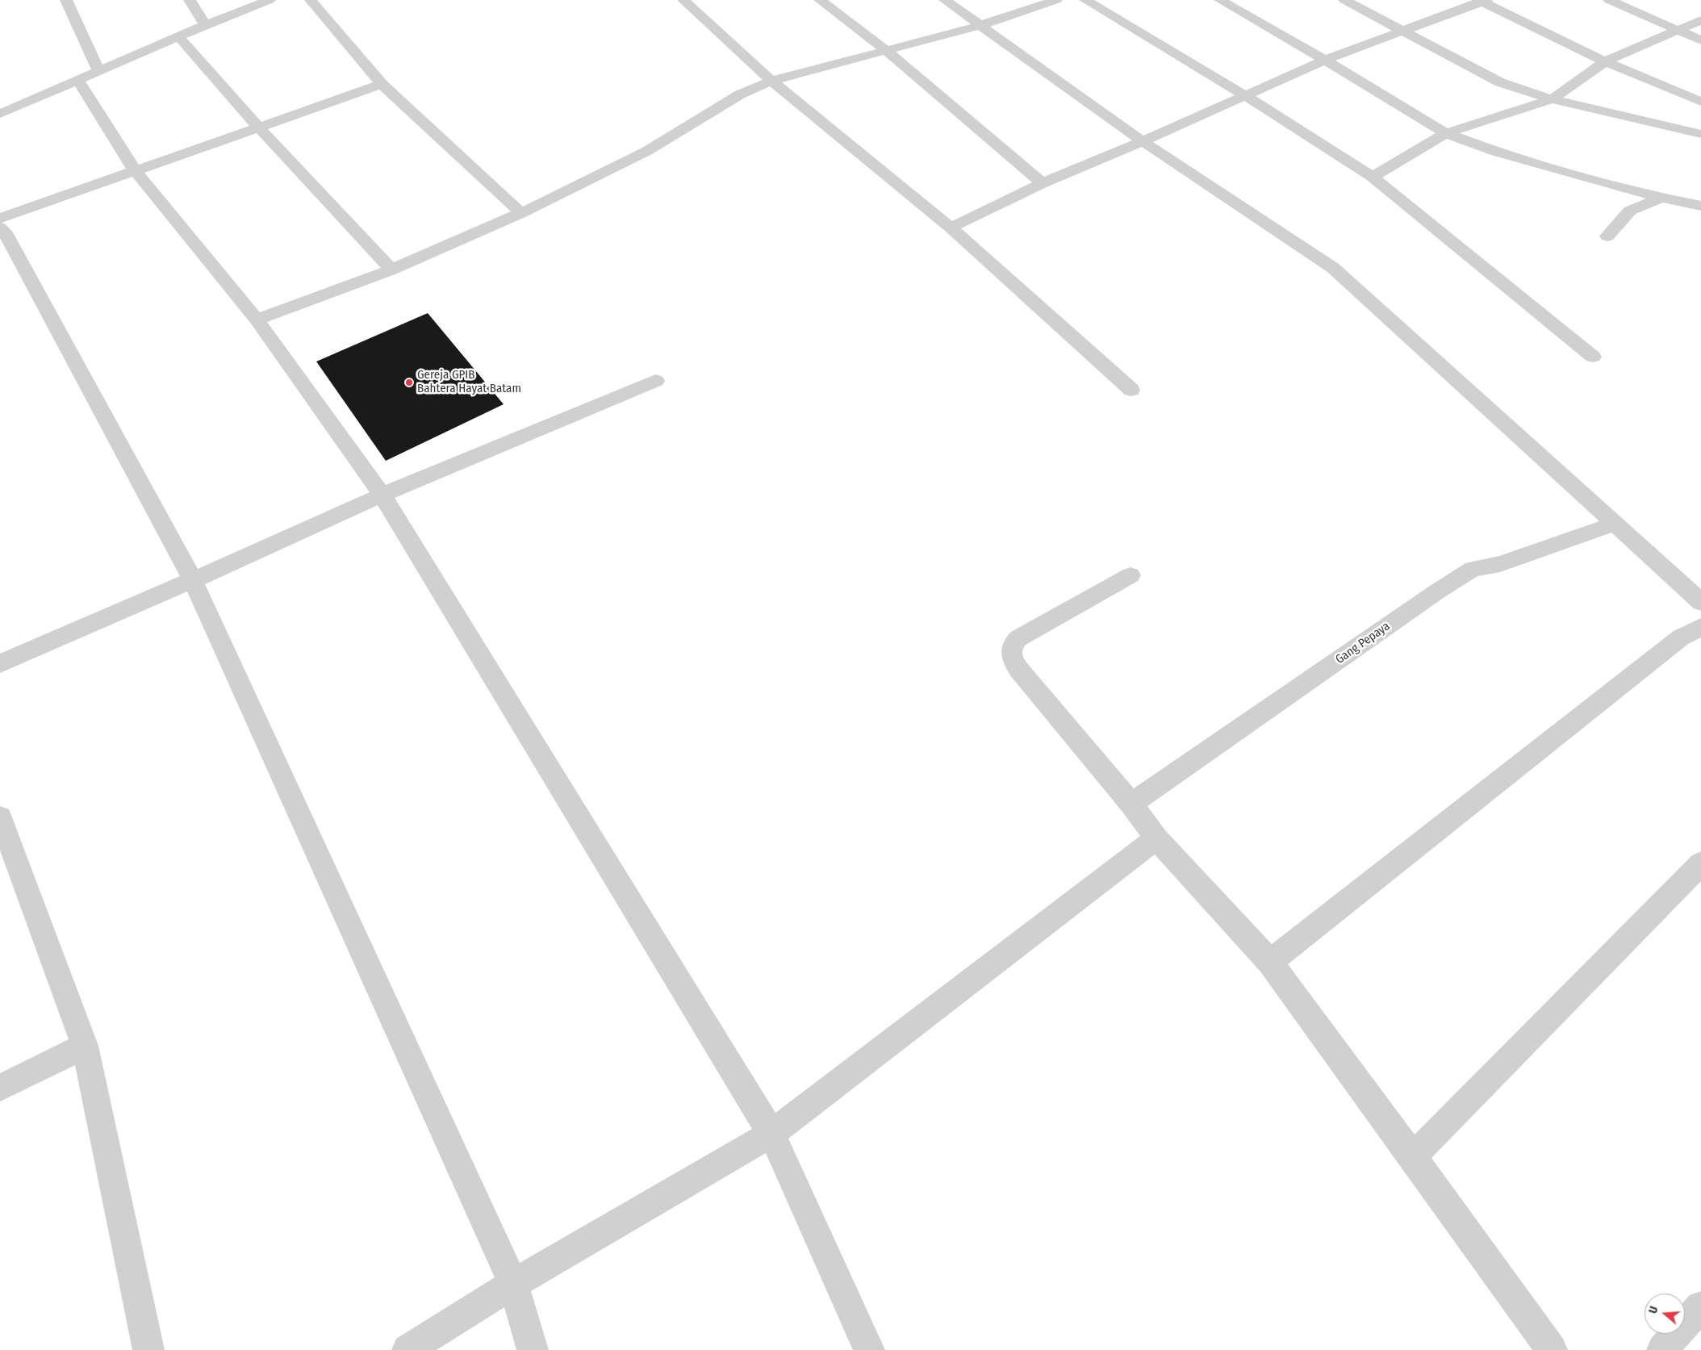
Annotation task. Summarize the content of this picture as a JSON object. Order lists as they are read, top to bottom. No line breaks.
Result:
{"streets":{"street":["Gang Pepaya"]},"places":["Gereja GPIB Bahtera Hayat Batam"],"north":"left"}
